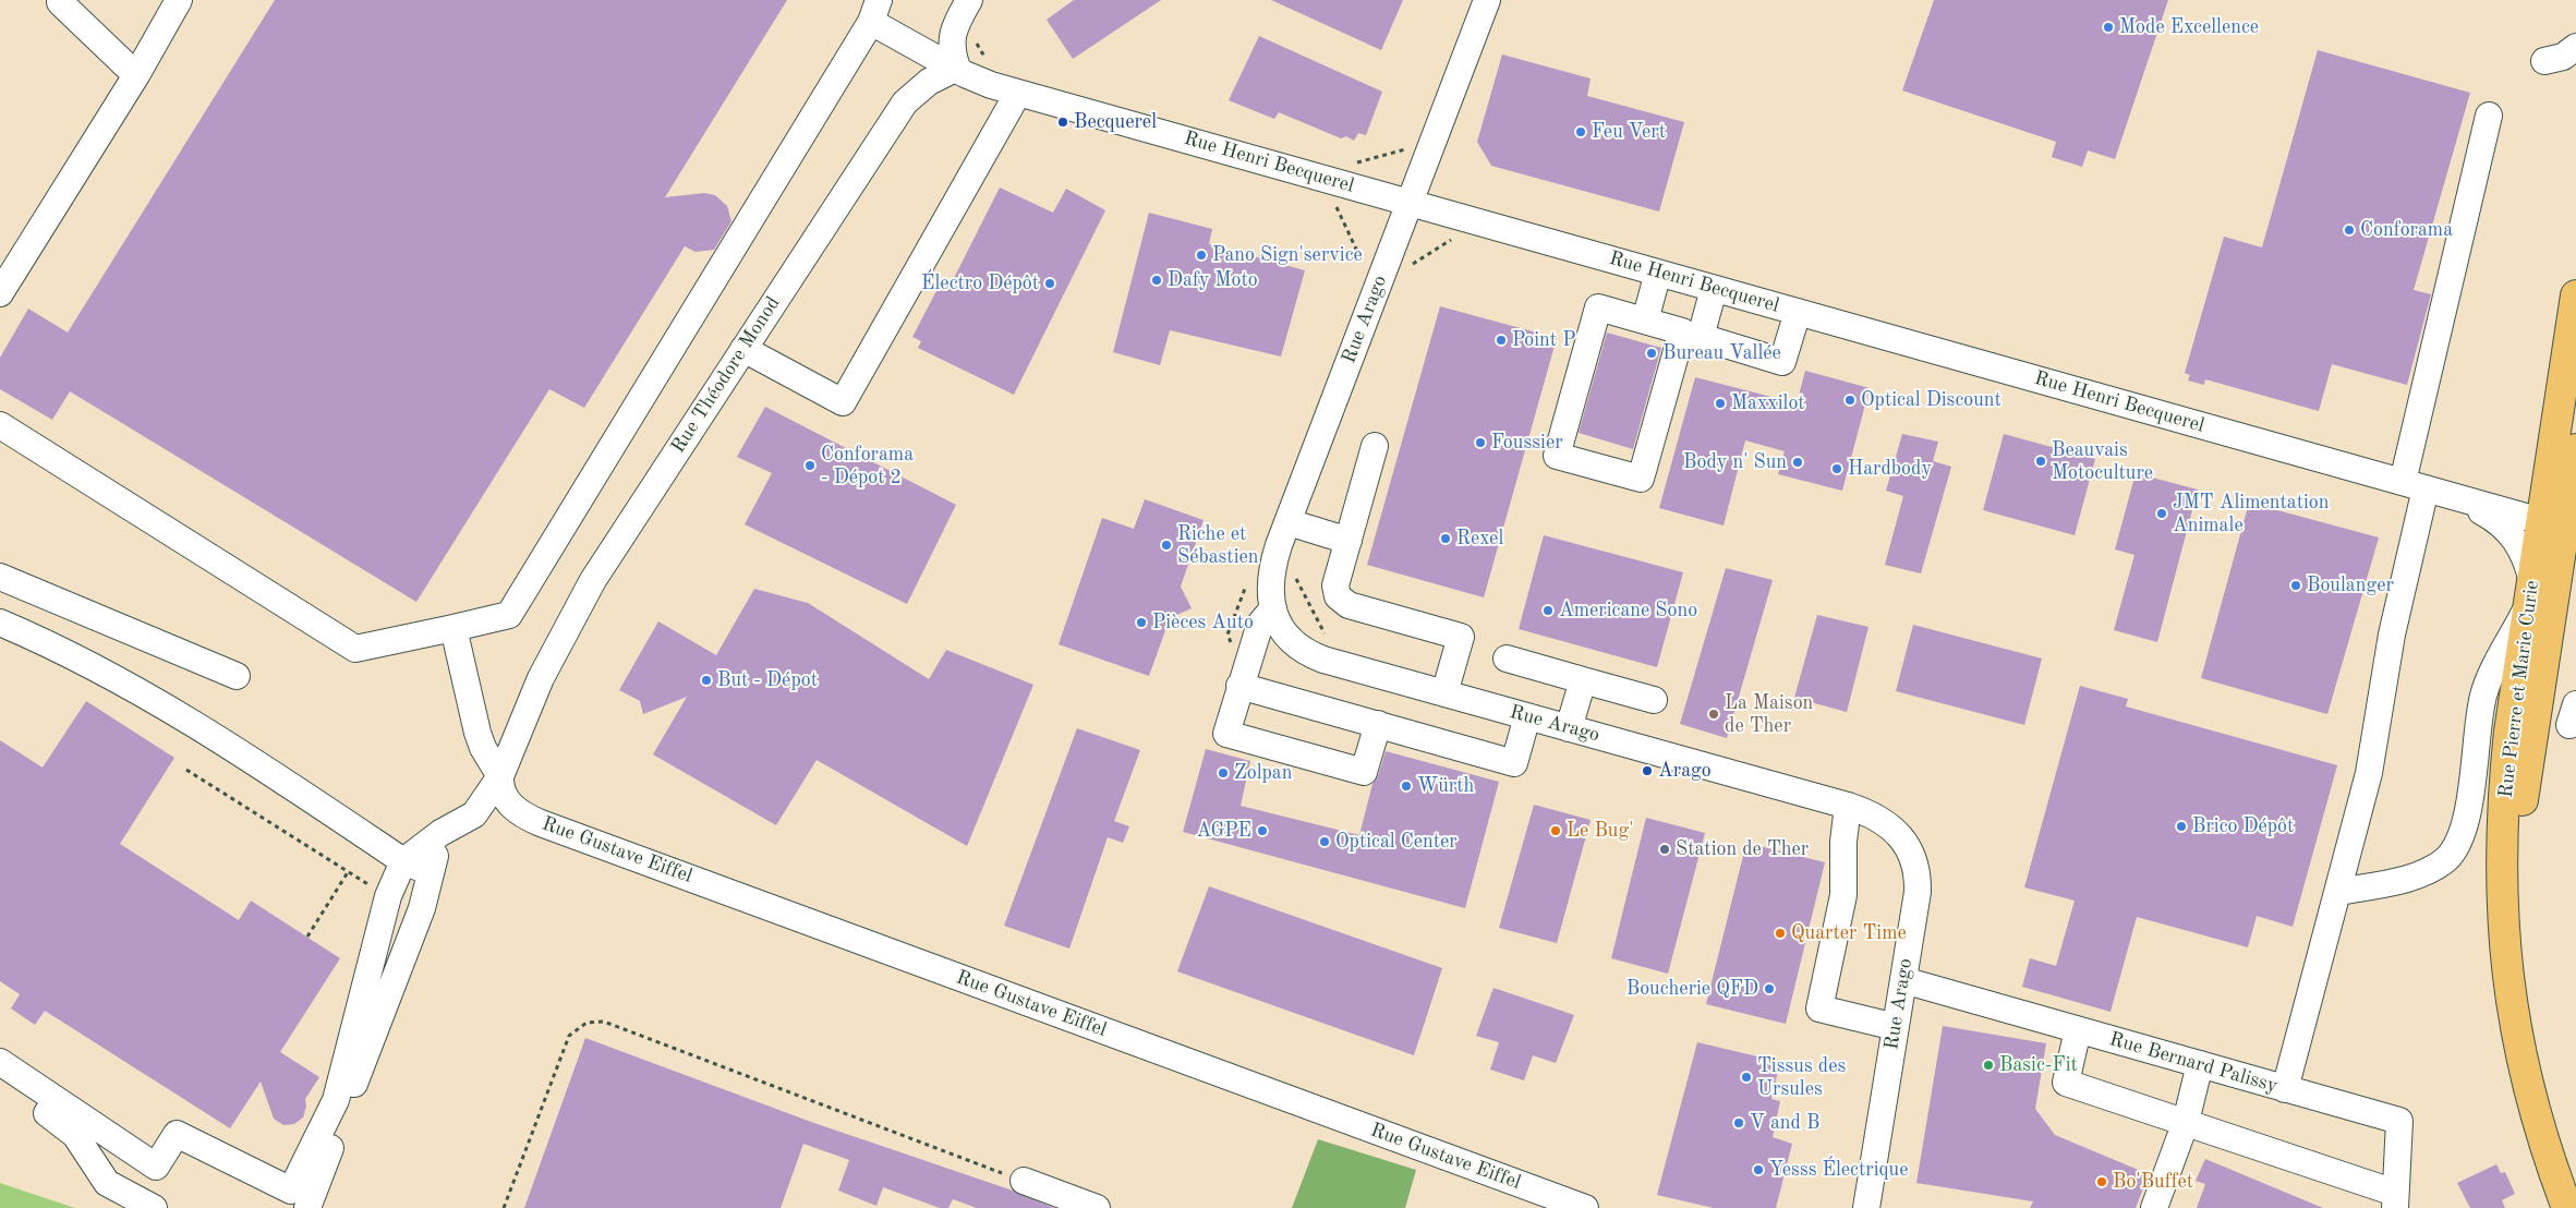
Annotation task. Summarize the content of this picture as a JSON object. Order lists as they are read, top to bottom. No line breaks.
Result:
{"streets":{"main road":["Rue Pierre et Marie Curie"],"street":["Rue Henri Becquerel","Rue Arago","Rue Théodore Monod","Rue Gustave Eiffel","Rue Bernard Palissy"]},"crossings":[["Rue Henri Becquerel","Rue Arago"],["Rue Henri Becquerel","Rue Théodore Monod"],["Rue Henri Becquerel","Rue Pierre et Marie Curie"],["Rue Arago","Rue Bernard Palissy"],["Rue Théodore Monod","Rue Gustave Eiffel"]],"places":["Mode Excellence","Becquerel","Feu Vert","Conforama","Pano Sign'service","Dafy Moto","Électro Dépôt","Point P","Bureau Vallée","Optical Discount","Maxxilot","Foussier","Beauvais Motoculture","Body n' Sun","Conforama - Dépot 2","Hardbody","JMT Alimentation Animale","Rexel","Riche et Sébastien","Boulanger","Americane Sono","Pièces Auto","But - Dépot","La Maison de Ther","Arago","Zolpan","Würth","Brico Dépôt","AGPE","Le Bug'","Optical Center","Station de Ther","Quarter Time","Boucherie QFD","Basic-Fit","Tissus des Ursules","V and B","Yesss Électrique","Bo'Buffet"]}
